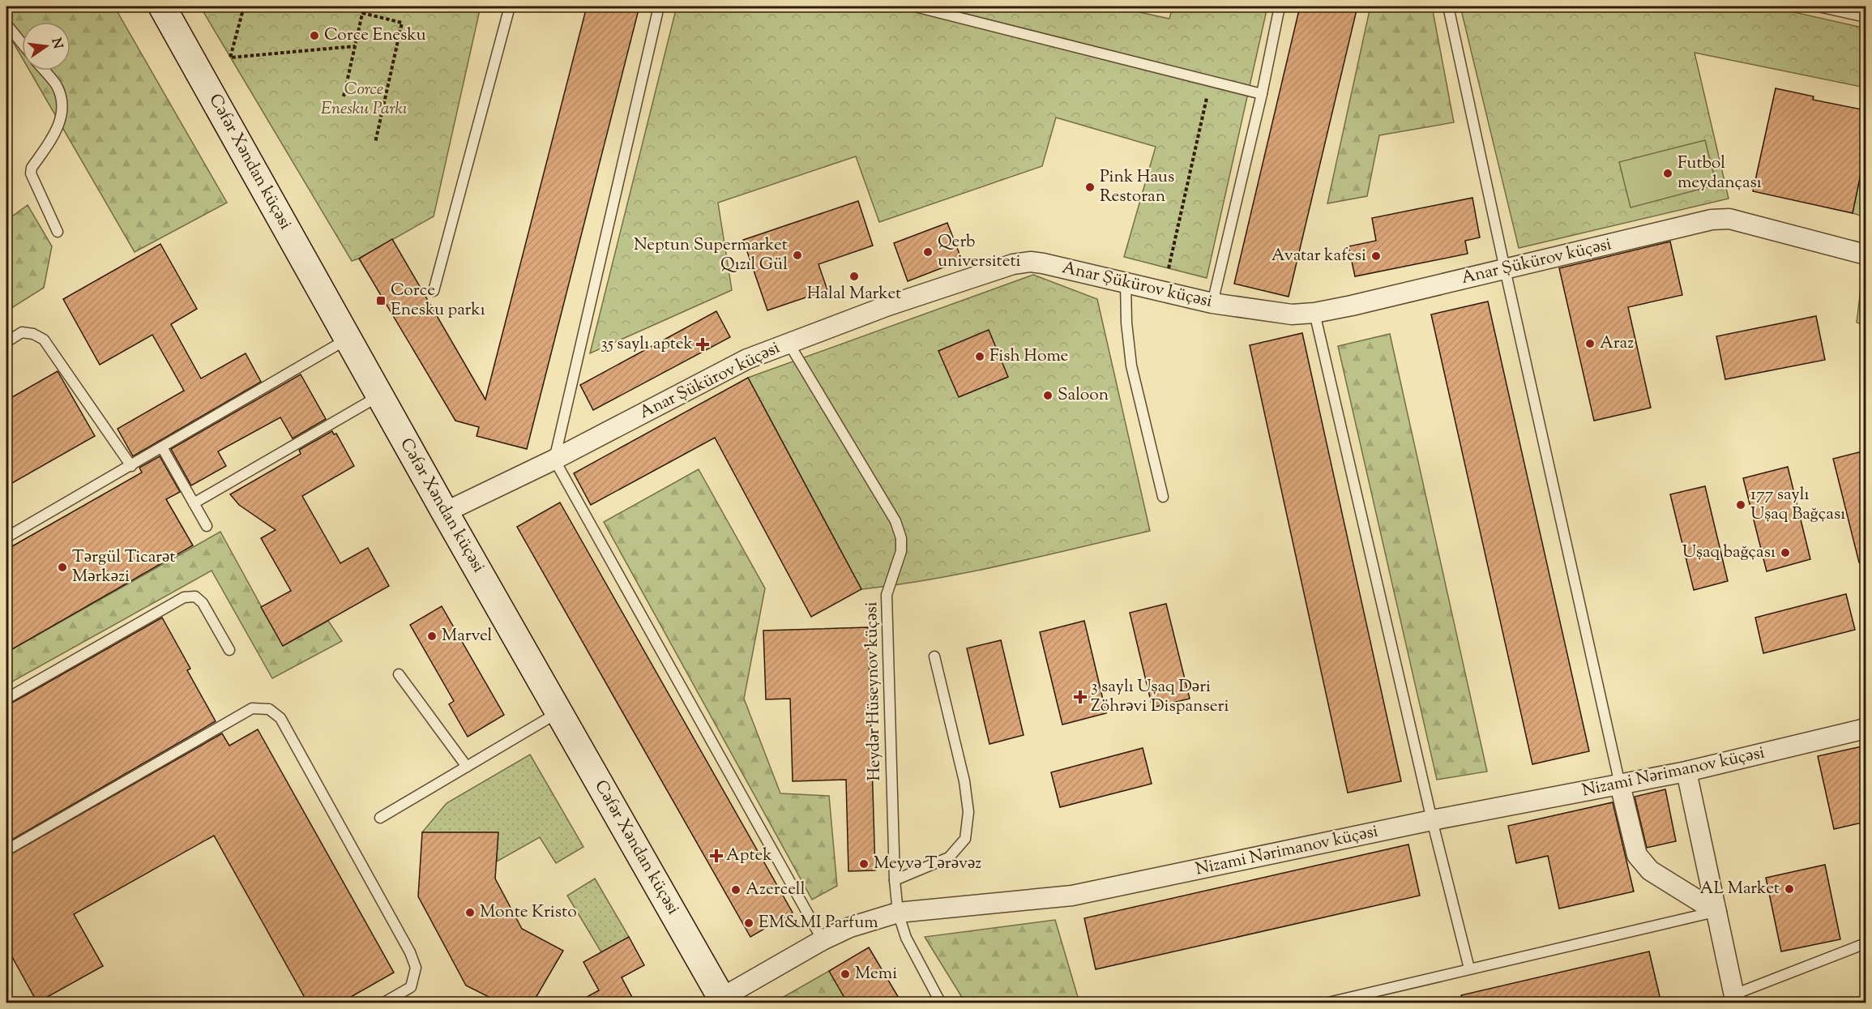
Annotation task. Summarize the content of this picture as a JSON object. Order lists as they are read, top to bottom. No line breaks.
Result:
{"streets":{"main road":["Cəfər Xəndan küçəsi"],"street":["Anar Şükürov küçəsi","Nizami Nərimanov küçəsi"],"lane":["Heydər Hüseynov küçəsi"]},"crossings":[["Cəfər Xəndan küçəsi","Anar Şükürov küçəsi"],["Cəfər Xəndan küçəsi","Nizami Nərimanov küçəsi"],["Anar Şükürov küçəsi","Heydər Hüseynov küçəsi"],["Heydər Hüseynov küçəsi","Nizami Nərimanov küçəsi"]],"parks":["Corce Enesku Parkı"],"places":{"other":["Corce Enesku","Futbol meydançası","Pink Haus Restoran","Qerb universiteti","Neptun Supermarket Qızıl Gül","Avatar kafesi","Halal Market","Araz","Fish Home","Saloon","177 saylı Uşaq Bağçası","Uşaq bağçası","Tərgül Ticarət Mərkəzi","Marvel","Meyvə Tərəvəz","AL Market","Azercell","Monte Kristo","EM&MI Parfum","Memi"],"transit":["Corce Enesku parkı"],"health":["35 saylı aptek","3 saylı Uşaq Dəri Zöhrəvi Dispanseri","Aptek"]},"north":"right"}
